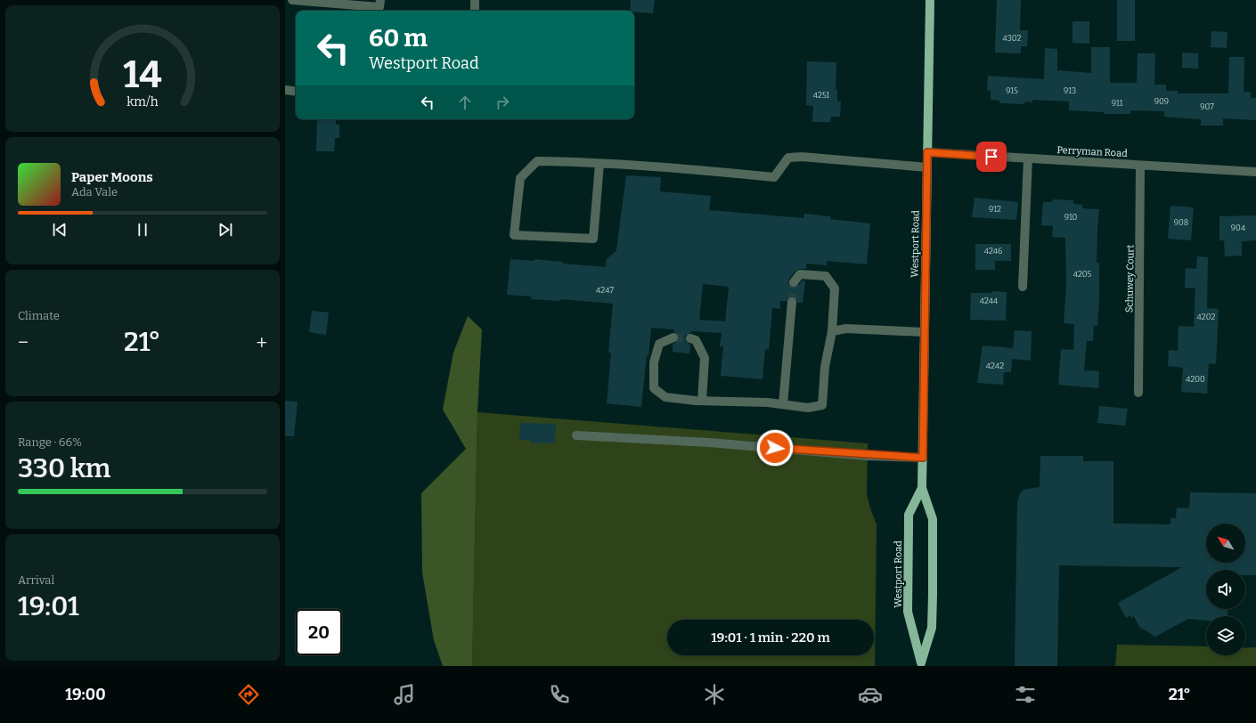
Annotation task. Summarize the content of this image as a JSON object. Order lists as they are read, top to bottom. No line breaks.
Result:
{"streets":{"main road":["Westport Road"],"street":["Perryman Road","Schuwey Court"]},"crossings":[["Perryman Road","Westport Road"],["Perryman Road","Schuwey Court"]],"house_numbers":["4302","915","913","4251","909","911","907","912","910","908","904","4246","4205","4247","4244","4202","4242","4200"],"north":"top left","page":{"turn":["60 m","Westport Road"],"song":["Paper Moons","Ada Vale"],"tile":["Climate",["Range · 66%","330 km"],["Arrival","19:01"]],"heat":["−","21°","+"],"limit":"20","trip":"19:01 · 1 min · 220 m","tabs":["19:00","21°"],"gauge":["14","km/h"]}}
